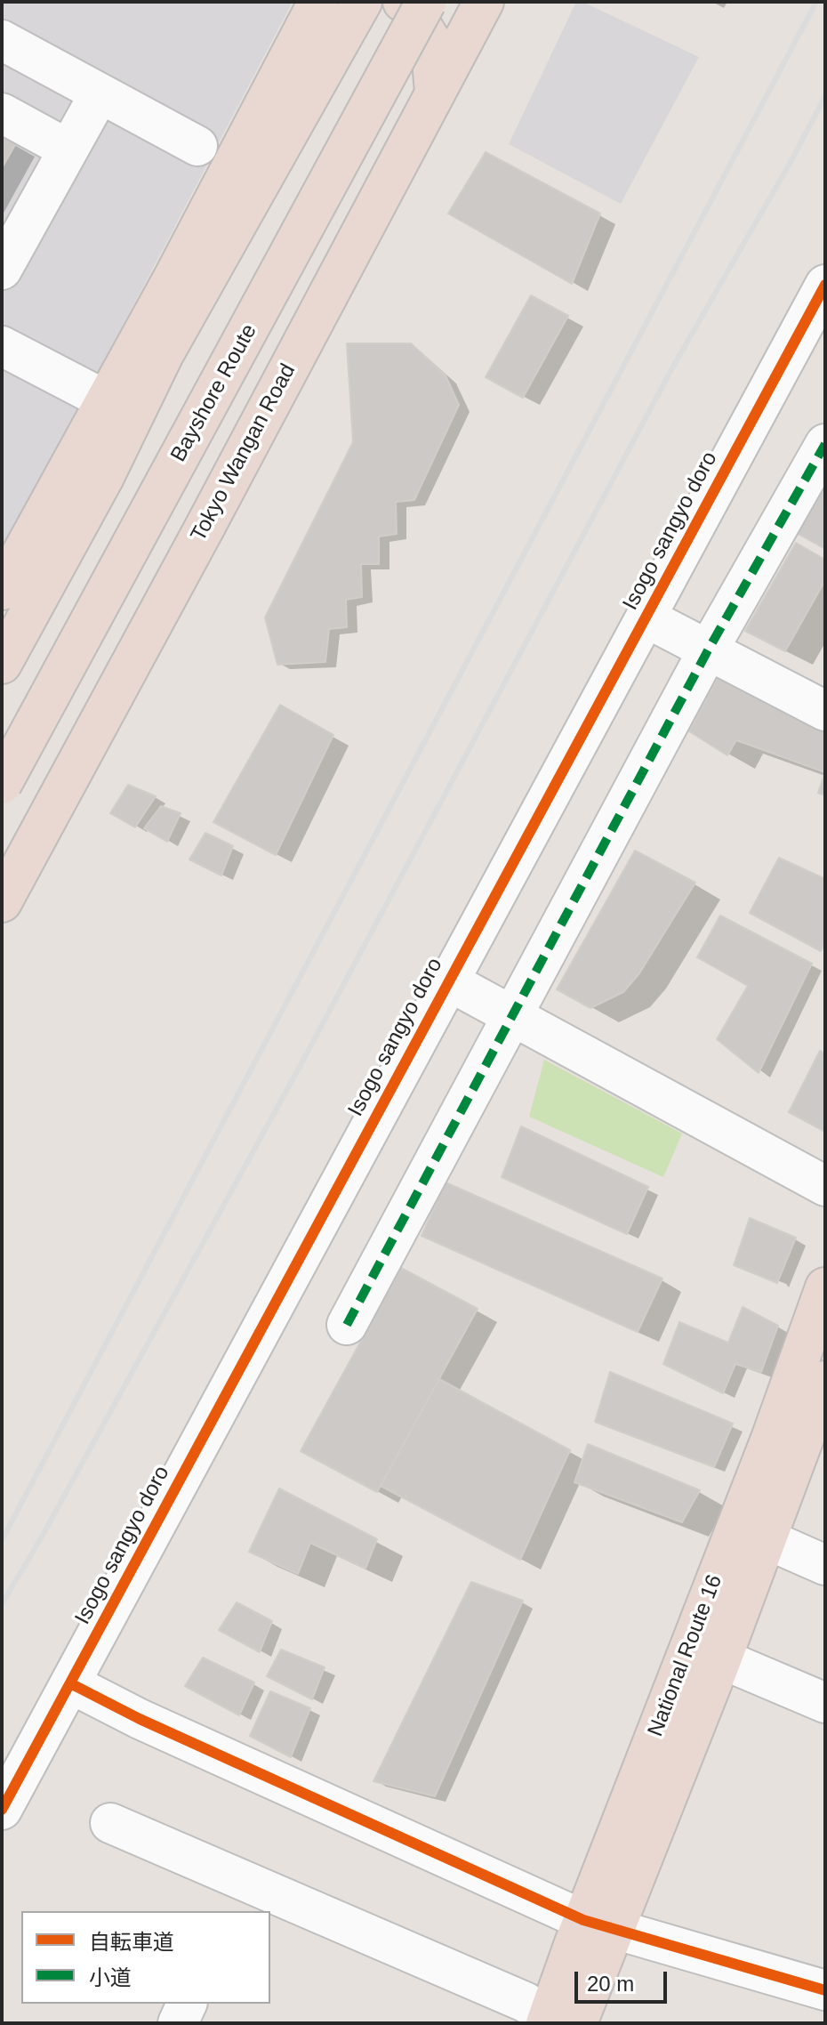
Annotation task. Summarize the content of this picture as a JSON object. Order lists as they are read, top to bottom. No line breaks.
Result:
{"streets":{"highway":["Bayshore Route","Tokyo Wangan Road","National Route 16"],"street":["Isogo sangyo doro"]},"legend":["自転車道","小道"],"scale_bar":"20 m"}
